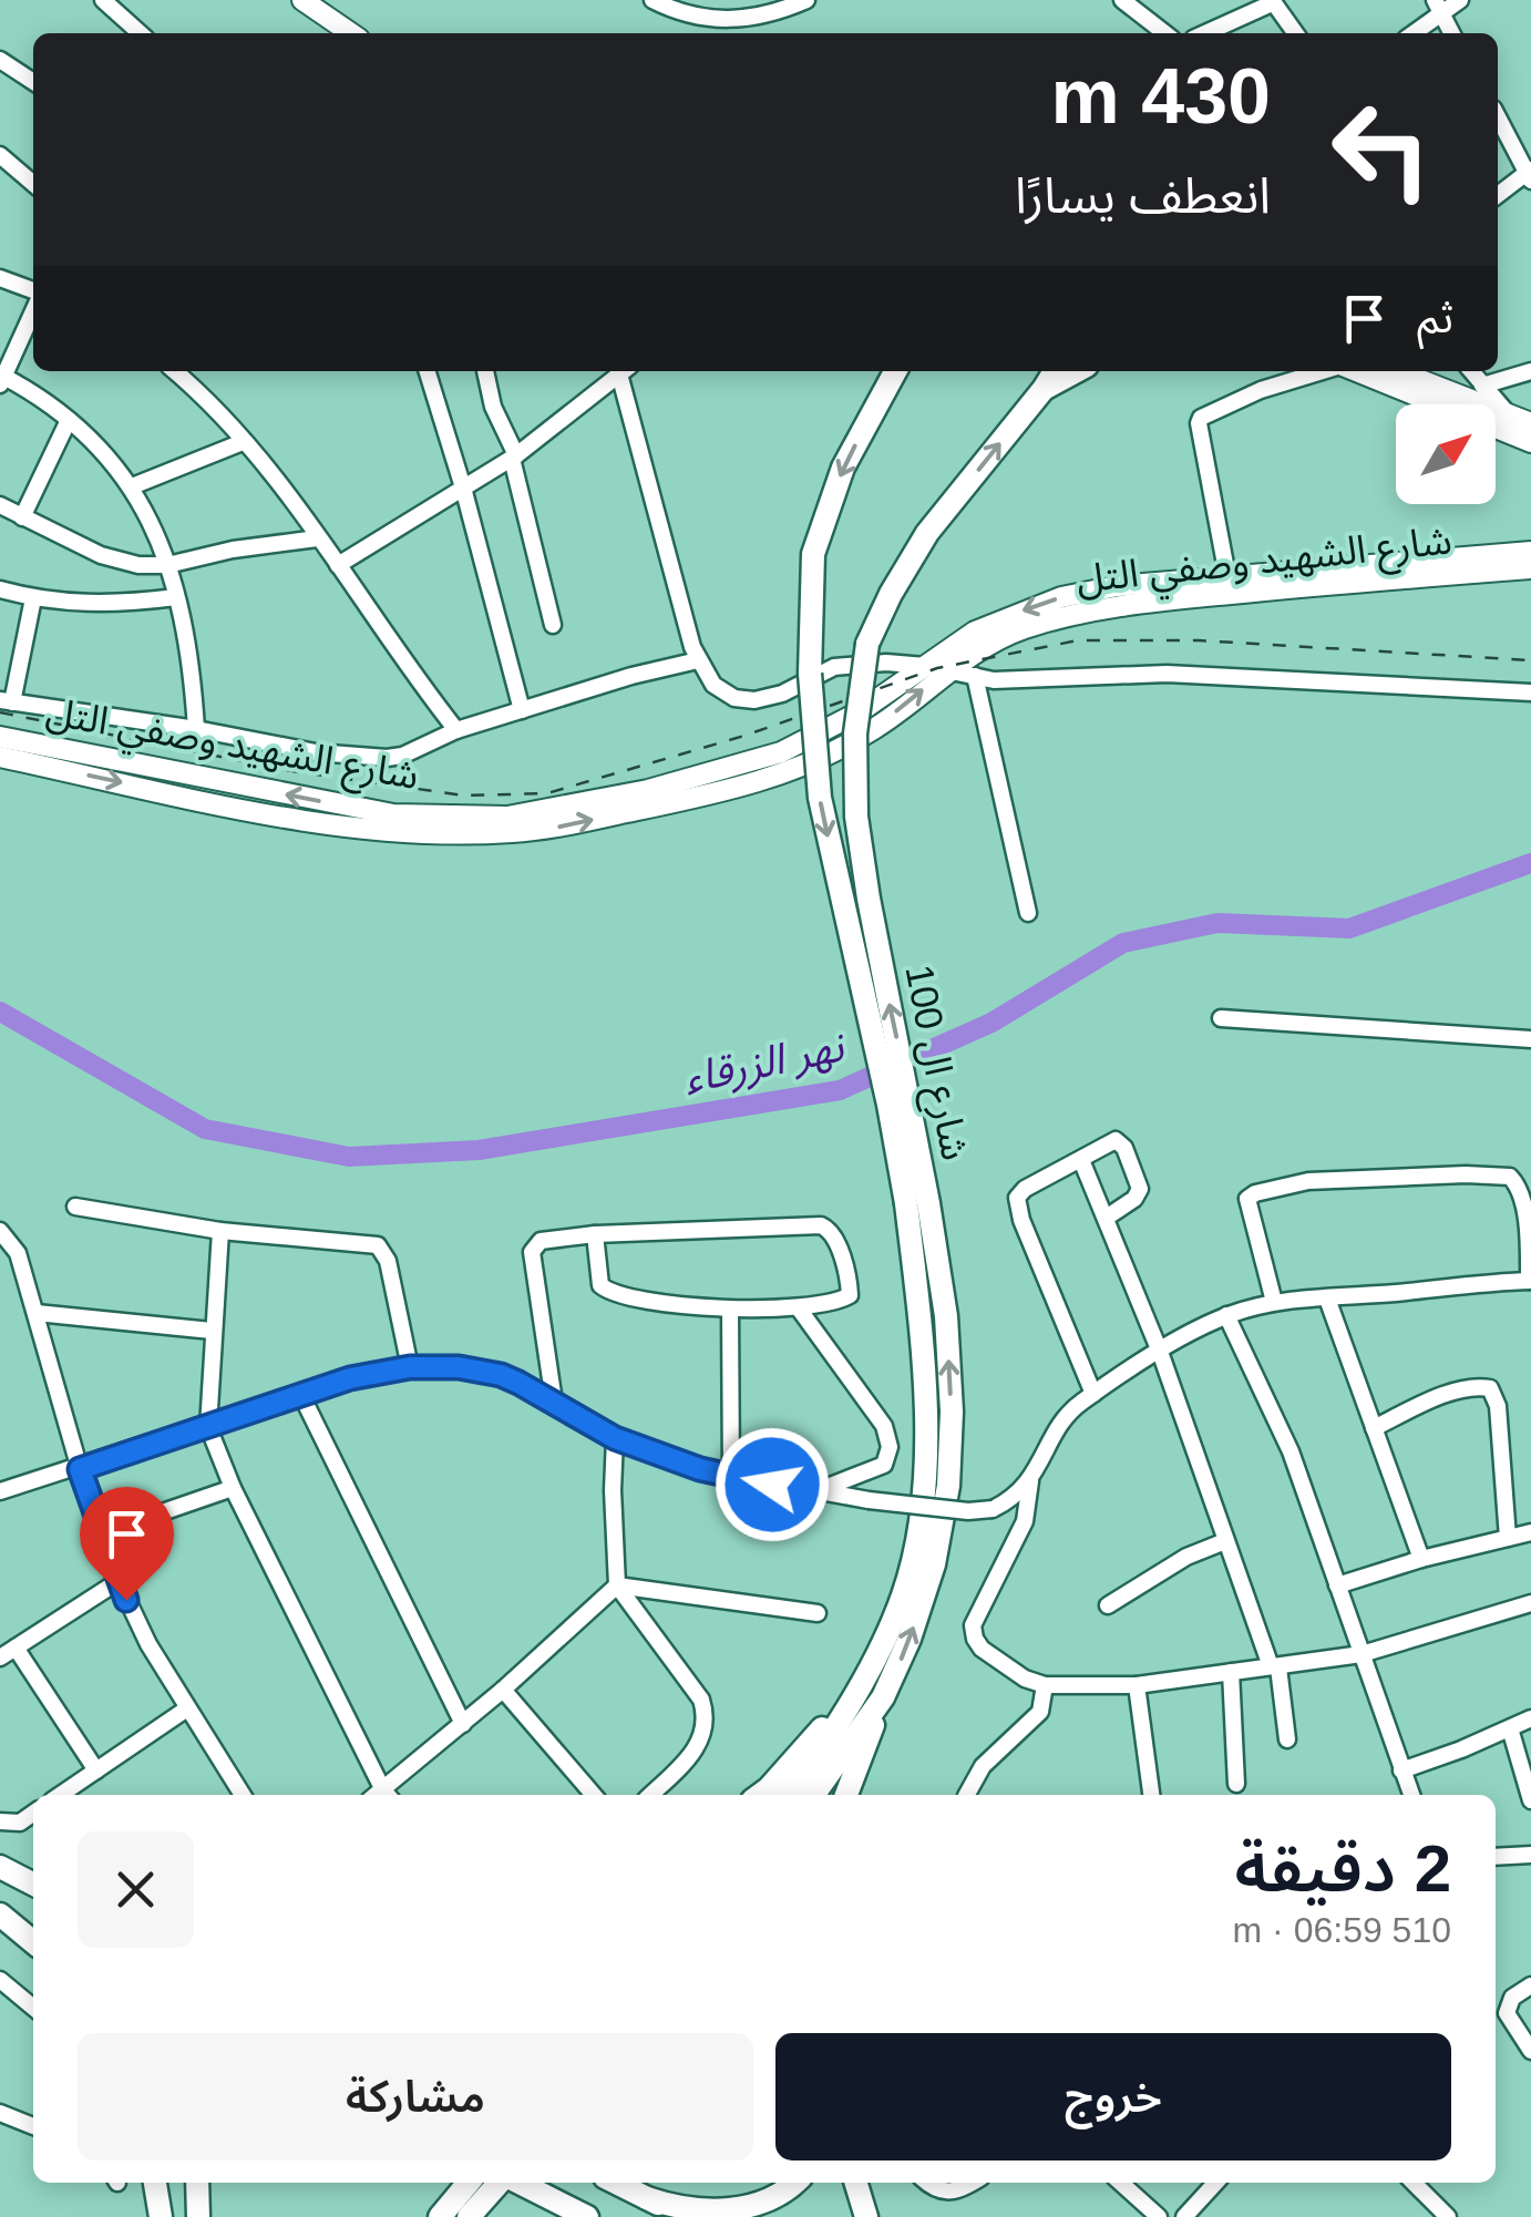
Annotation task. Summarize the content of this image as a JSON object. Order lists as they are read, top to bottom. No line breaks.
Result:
{"streets":{"highway":["شارع ال 100"],"main road":["شارع الشهيد وصفي التل"]},"water":["نهر الزرقاء"],"north":"top right","page":{"turn":["430 m","انعطف يسارًا"],"then":"ثم","heading":["2 دقيقة","510 m · 06:59"],"buttons":["خروج","مشاركة"]}}
